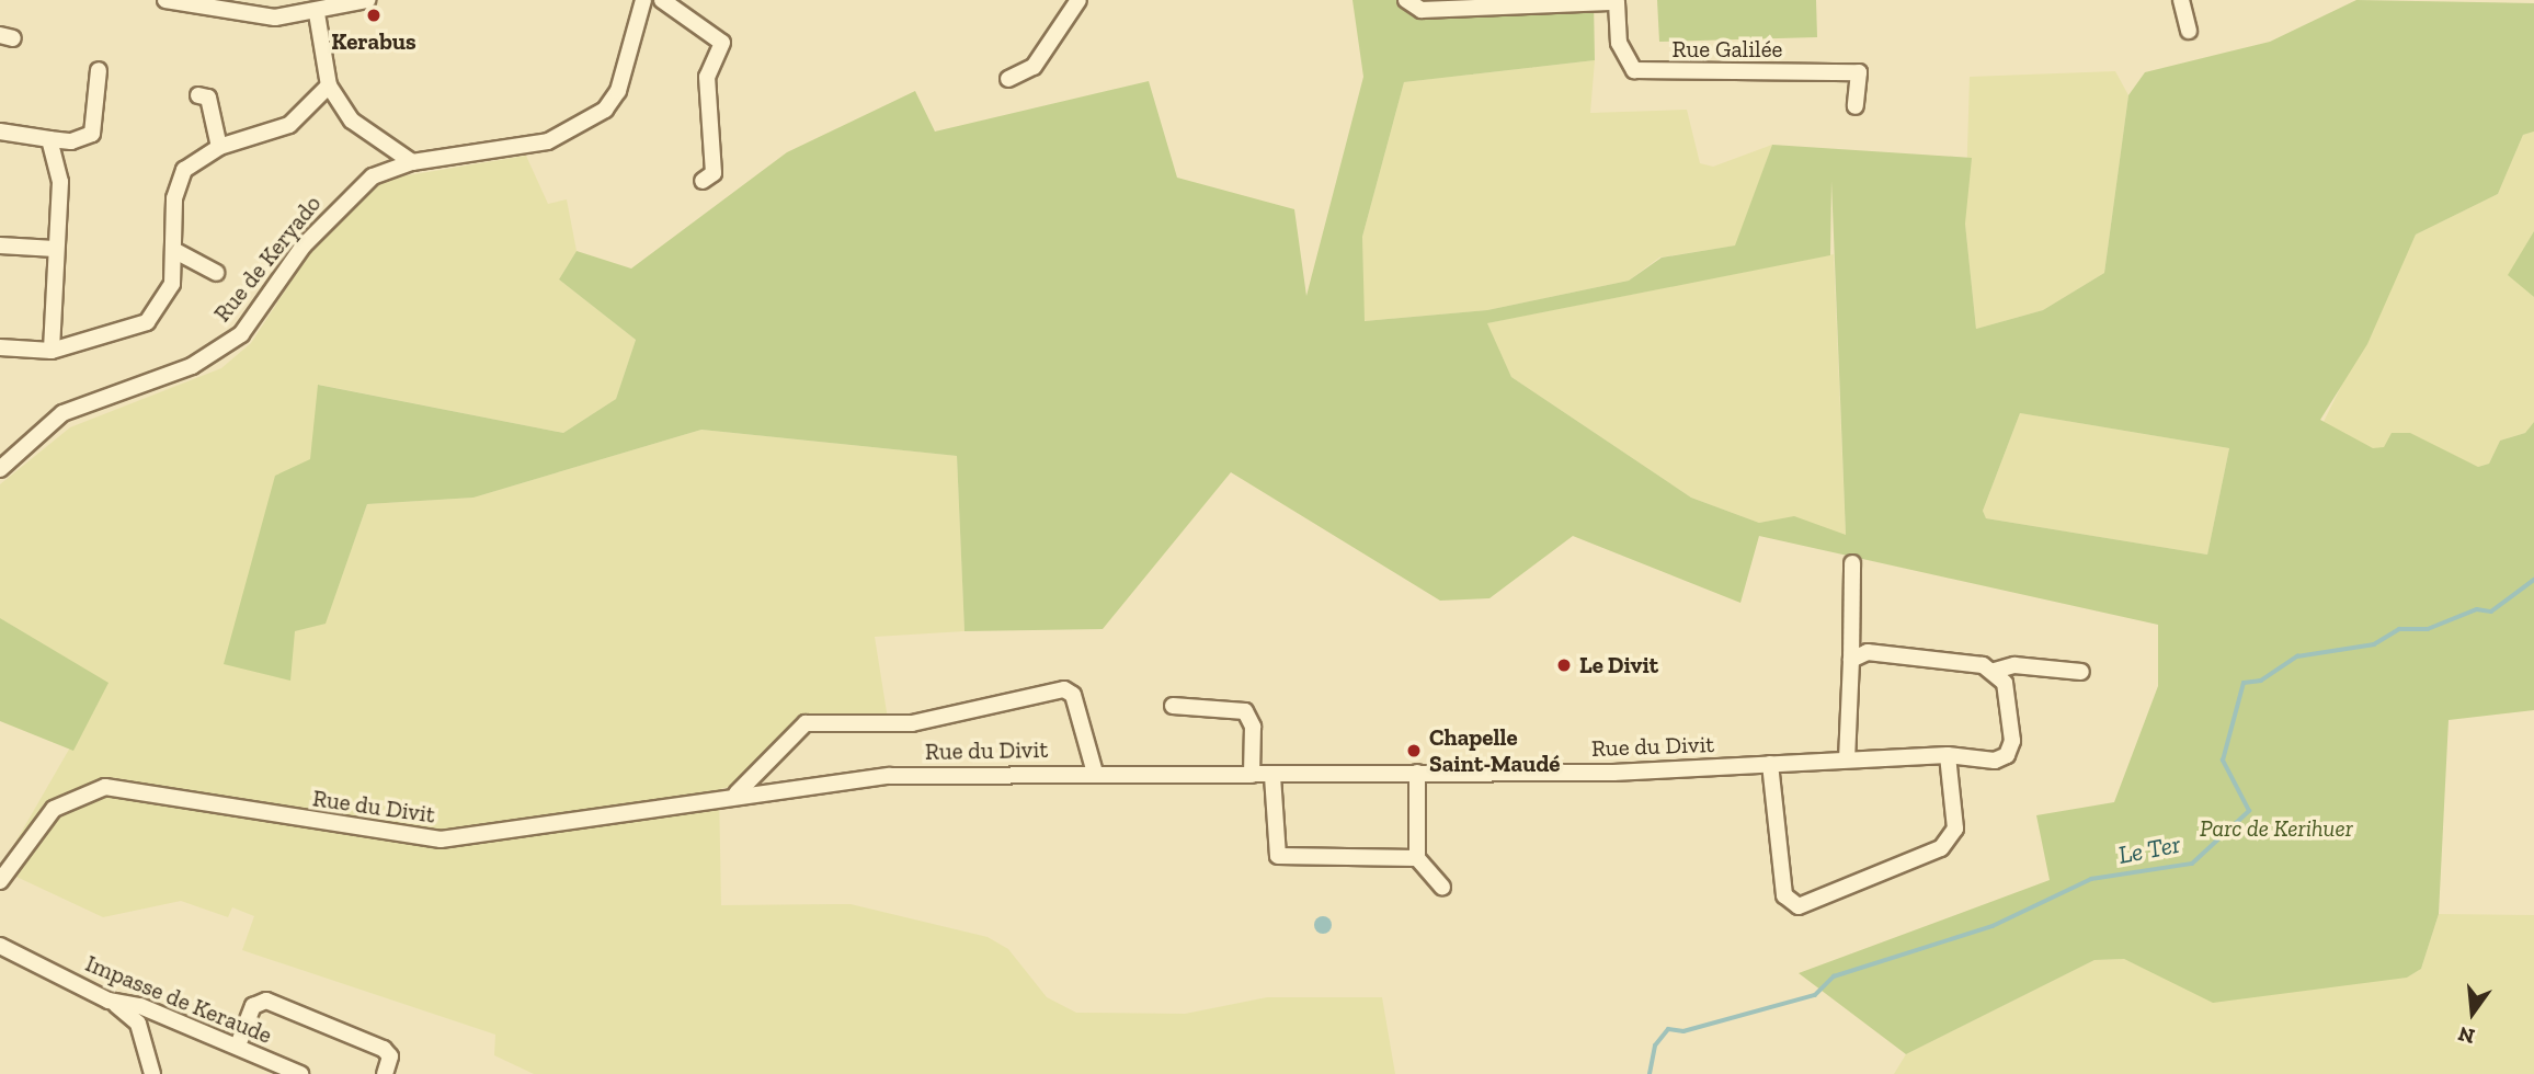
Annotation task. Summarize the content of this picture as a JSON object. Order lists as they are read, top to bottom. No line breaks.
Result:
{"streets":{"street":["Rue Galilée","Rue de Keryado","Rue du Divit","Impasse de Keraude"]},"water":["Le Ter"],"parks":["Parc de Kerihuer"],"places":["Kerabus","Le Divit","Chapelle Saint-Maudé"],"north":"bottom"}
